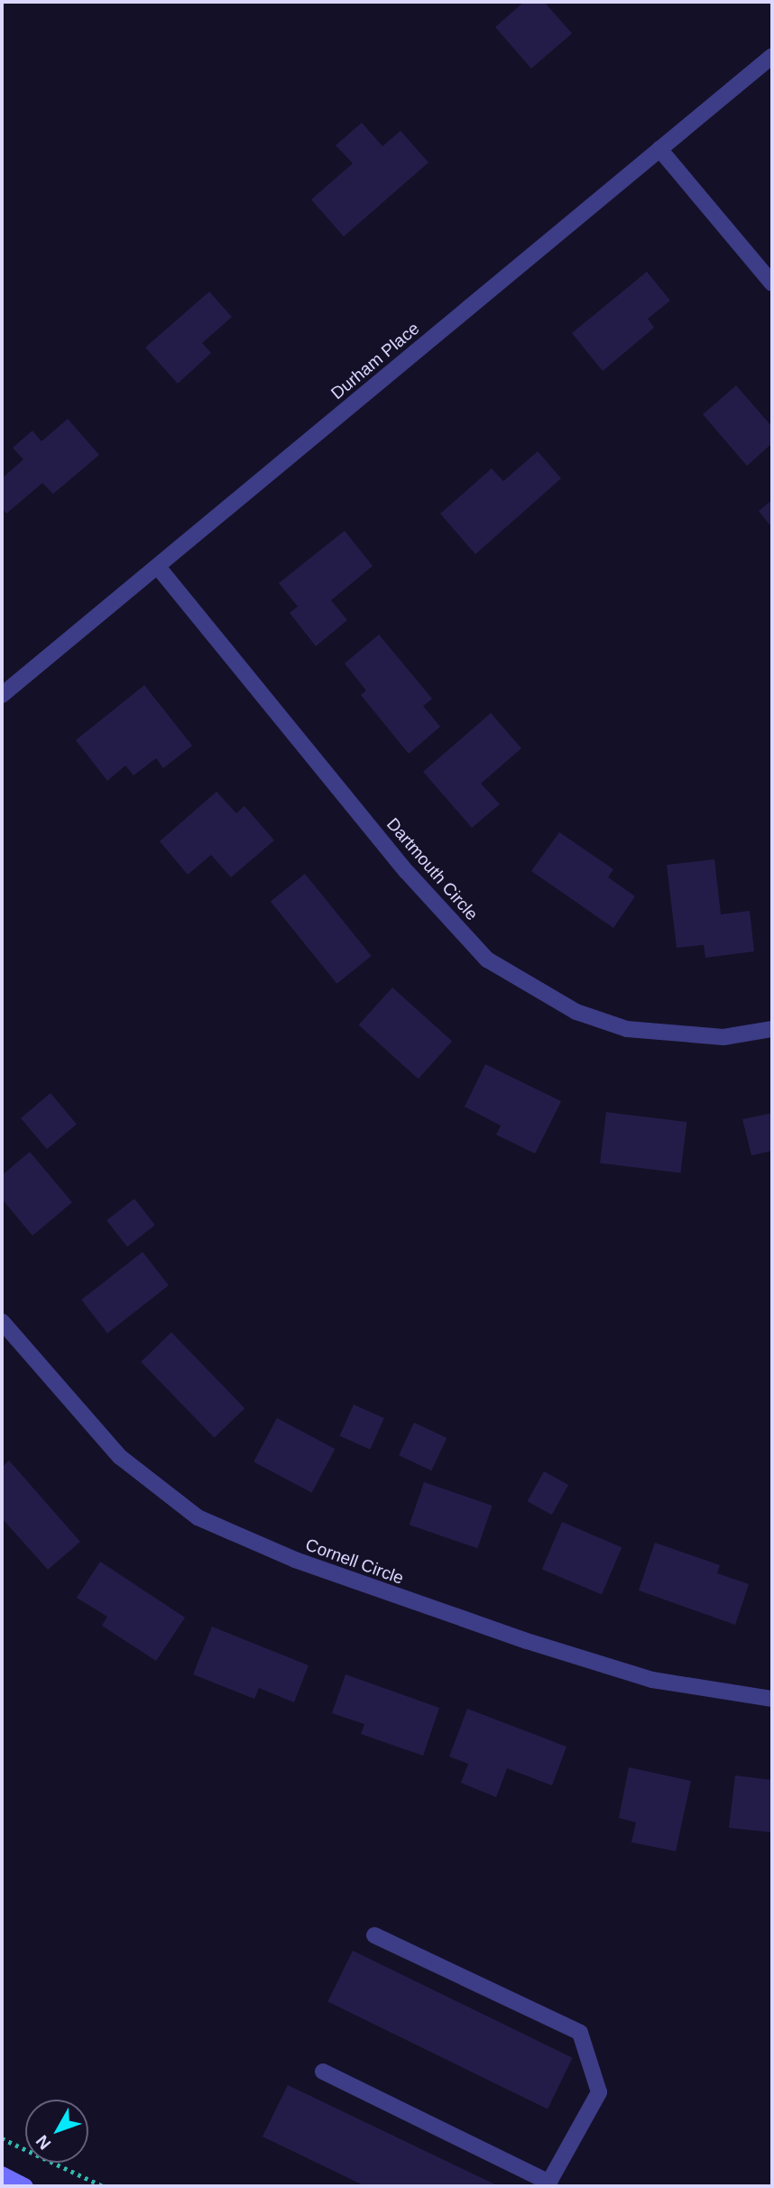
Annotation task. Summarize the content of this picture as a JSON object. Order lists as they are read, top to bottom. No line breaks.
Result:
{"streets":{"street":["Durham Place","Dartmouth Circle","Cornell Circle"]},"crossings":[["Durham Place","Dartmouth Circle"]],"north":"bottom left"}
